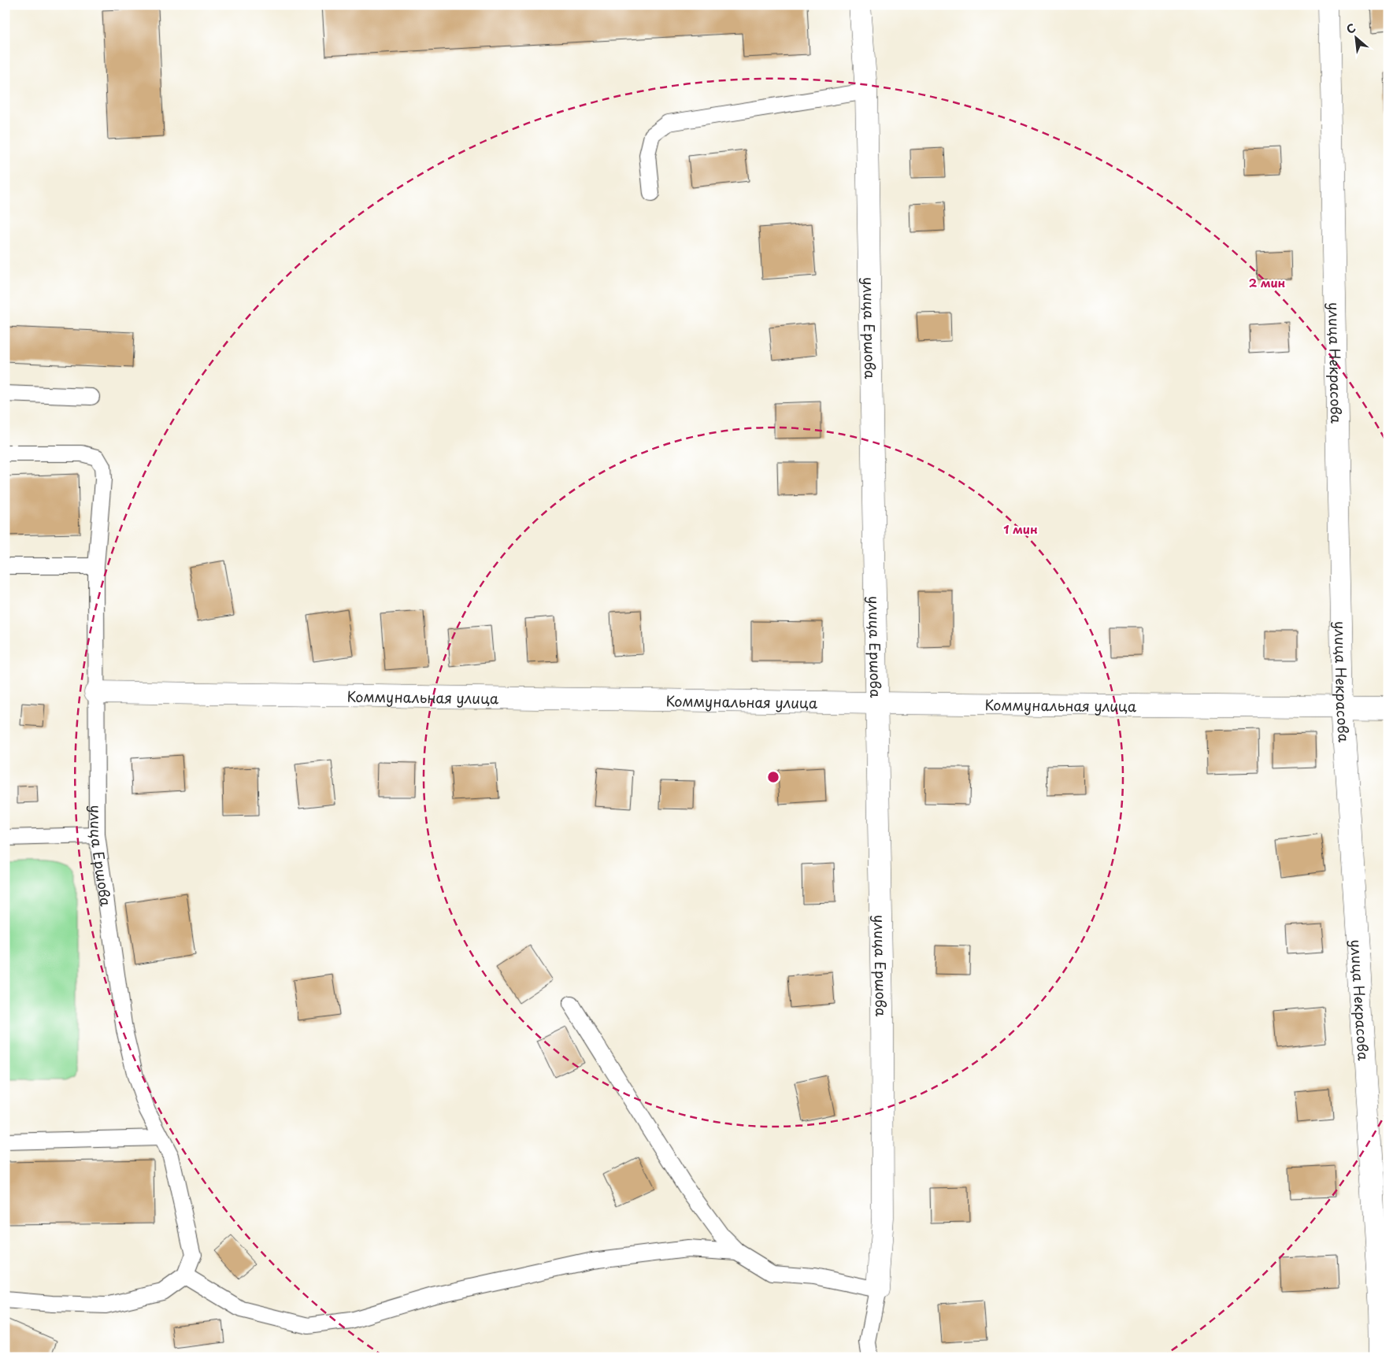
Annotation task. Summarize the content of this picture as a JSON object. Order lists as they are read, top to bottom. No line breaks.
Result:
{"streets":{"street":["улица Ершова","улица Некрасова","Коммунальная улица"]},"crossings":[["улица Ершова","Коммунальная улица"],["улица Некрасова","Коммунальная улица"]],"north":"top left","rings":["2 мин","1 мин"]}
